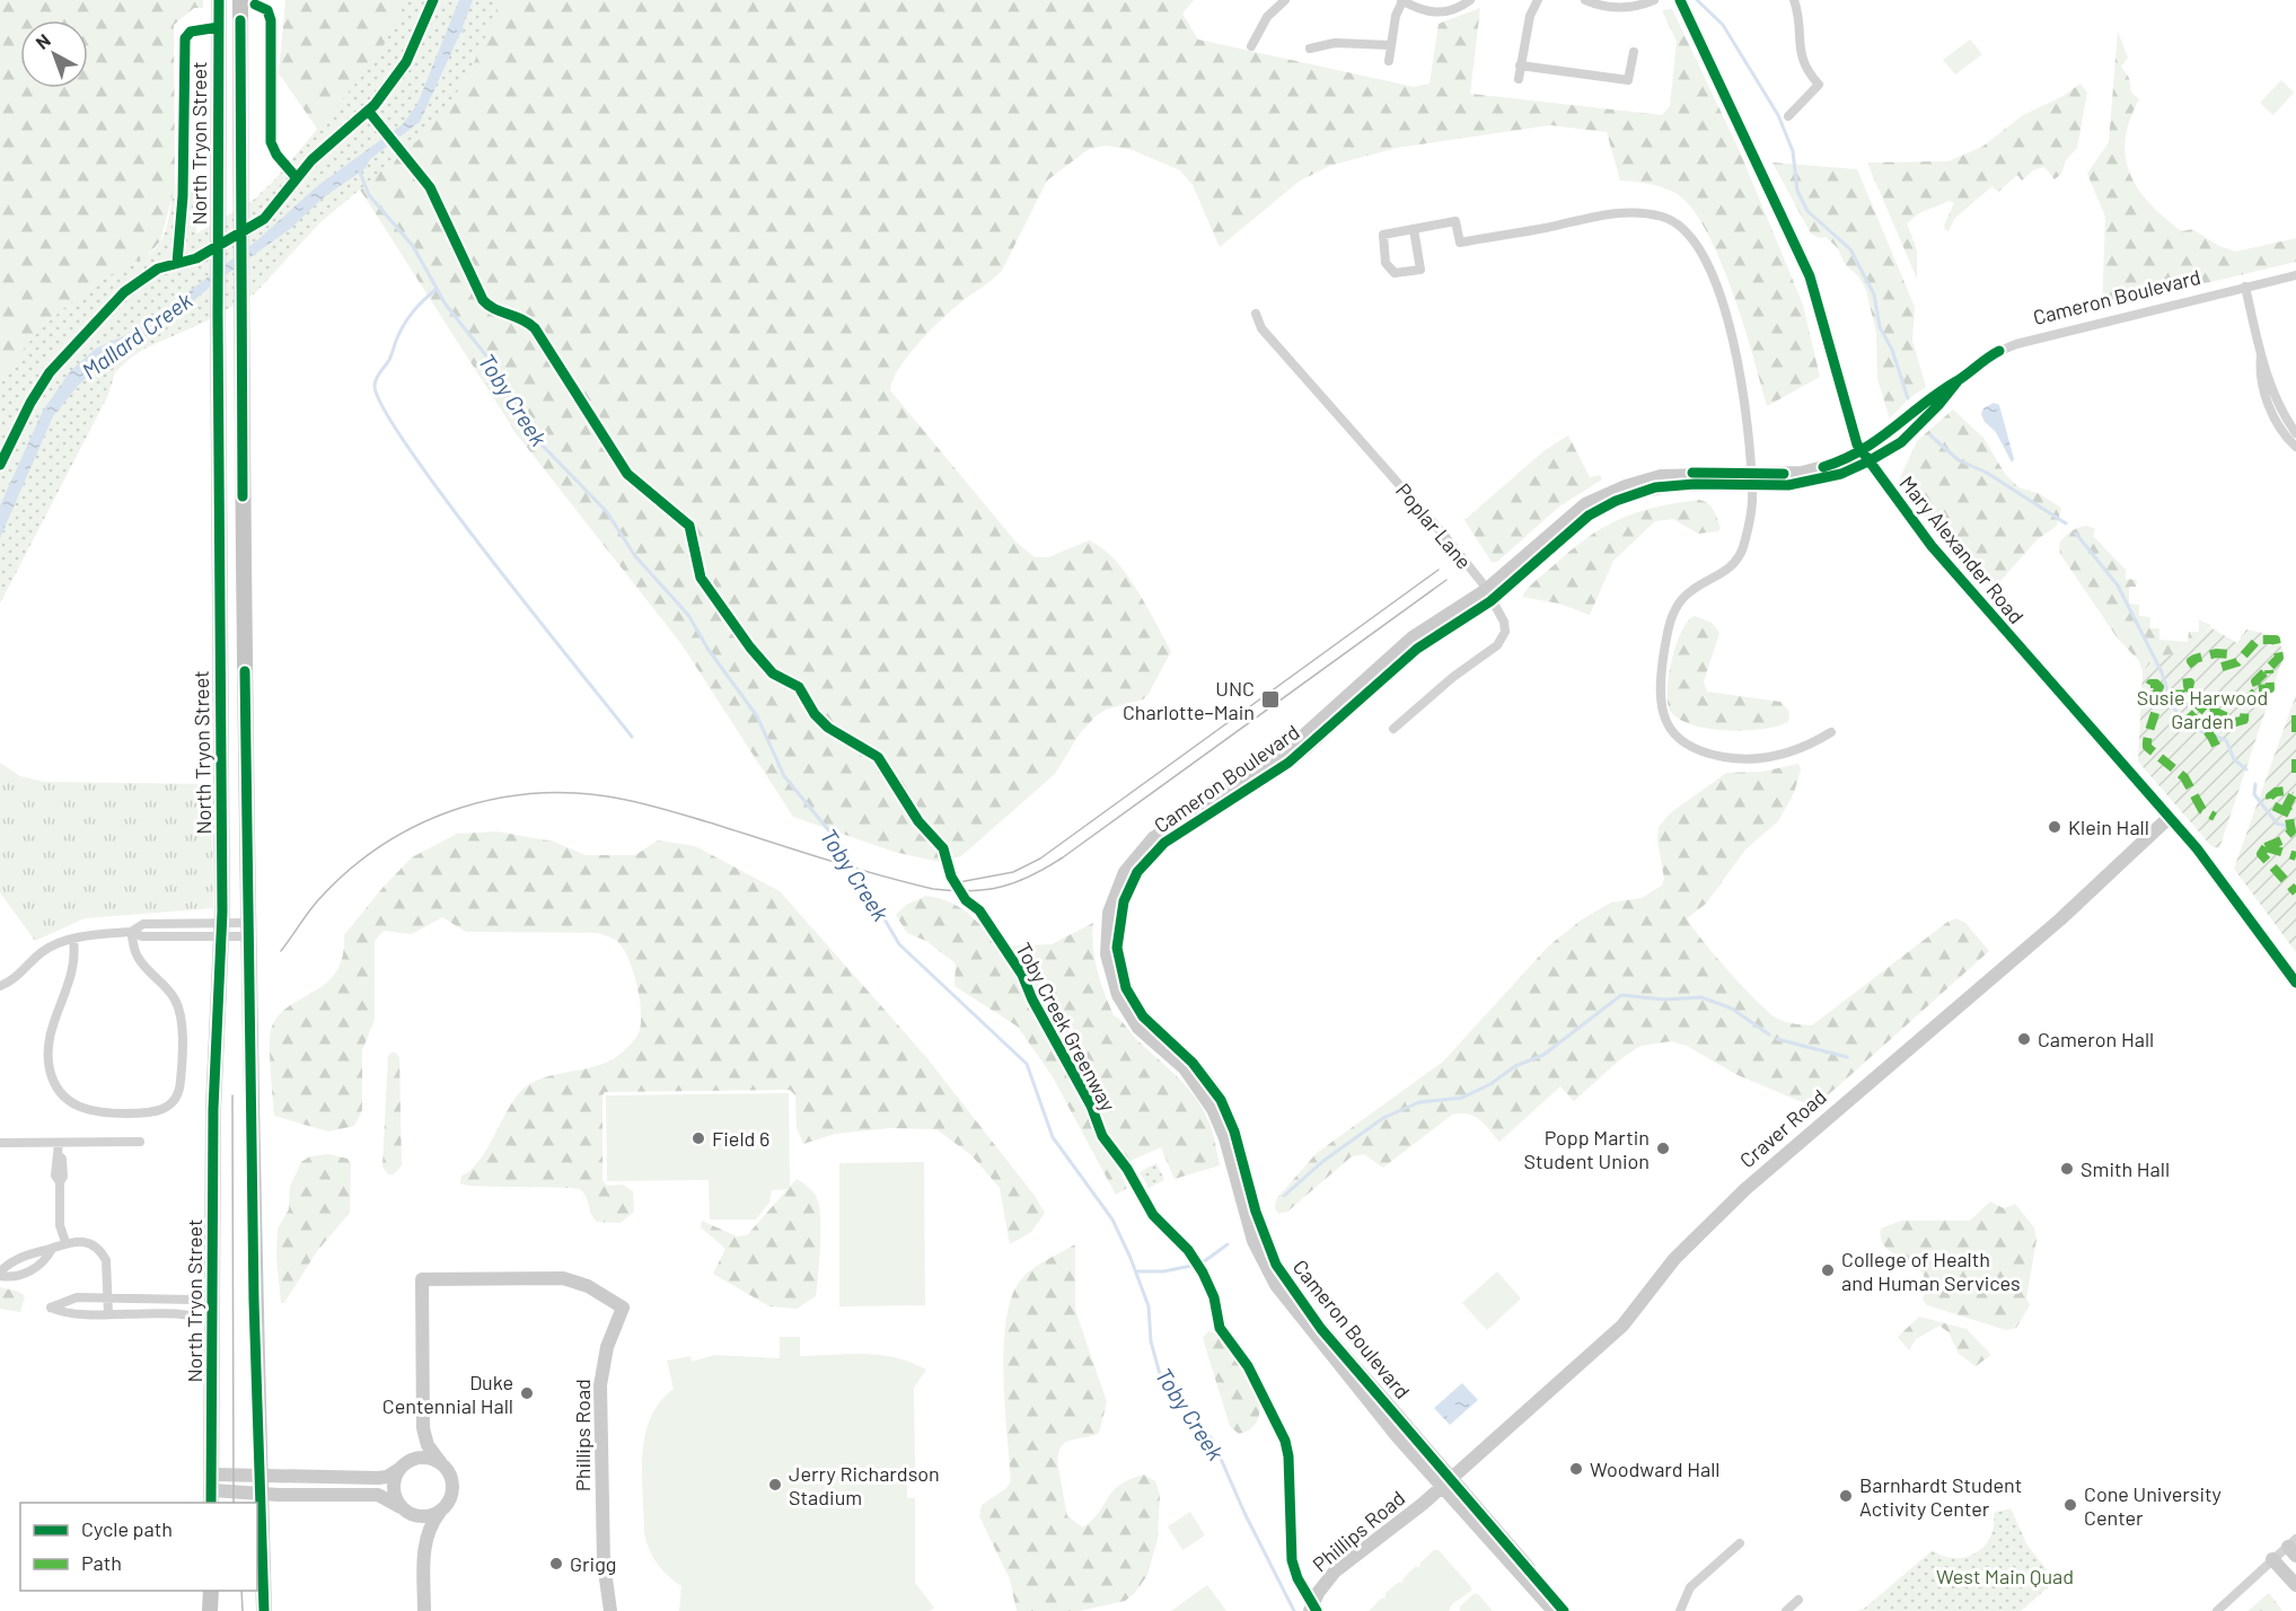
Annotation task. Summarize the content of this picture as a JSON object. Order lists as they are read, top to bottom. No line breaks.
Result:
{"streets":{"main road":["North Tryon Street"],"street":["Cameron Boulevard","Poplar Lane","Mary Alexander Road","Craver Road","Phillips Road"],"cycle path":["Toby Creek Greenway"]},"crossings":[["Cameron Boulevard","Poplar Lane"],["Cameron Boulevard","Mary Alexander Road"],["Cameron Boulevard","Craver Road"],["Cameron Boulevard","Phillips Road"],["Mary Alexander Road","Craver Road"],["Craver Road","Phillips Road"]],"water":["Mallard Creek","Toby Creek"],"parks":["Susie Harwood Garden","West Main Quad"],"places":{"transit":["UNC Charlotte–Main"],"other":["Klein Hall","Cameron Hall","Field 6","Popp Martin Student Union","Smith Hall","College of Health and Human Services","Duke Centennial Hall","Woodward Hall","Jerry Richardson Stadium","Barnhardt Student Activity Center","Cone University Center","Grigg"]},"legend":["Cycle path","Path"],"north":"top left"}
